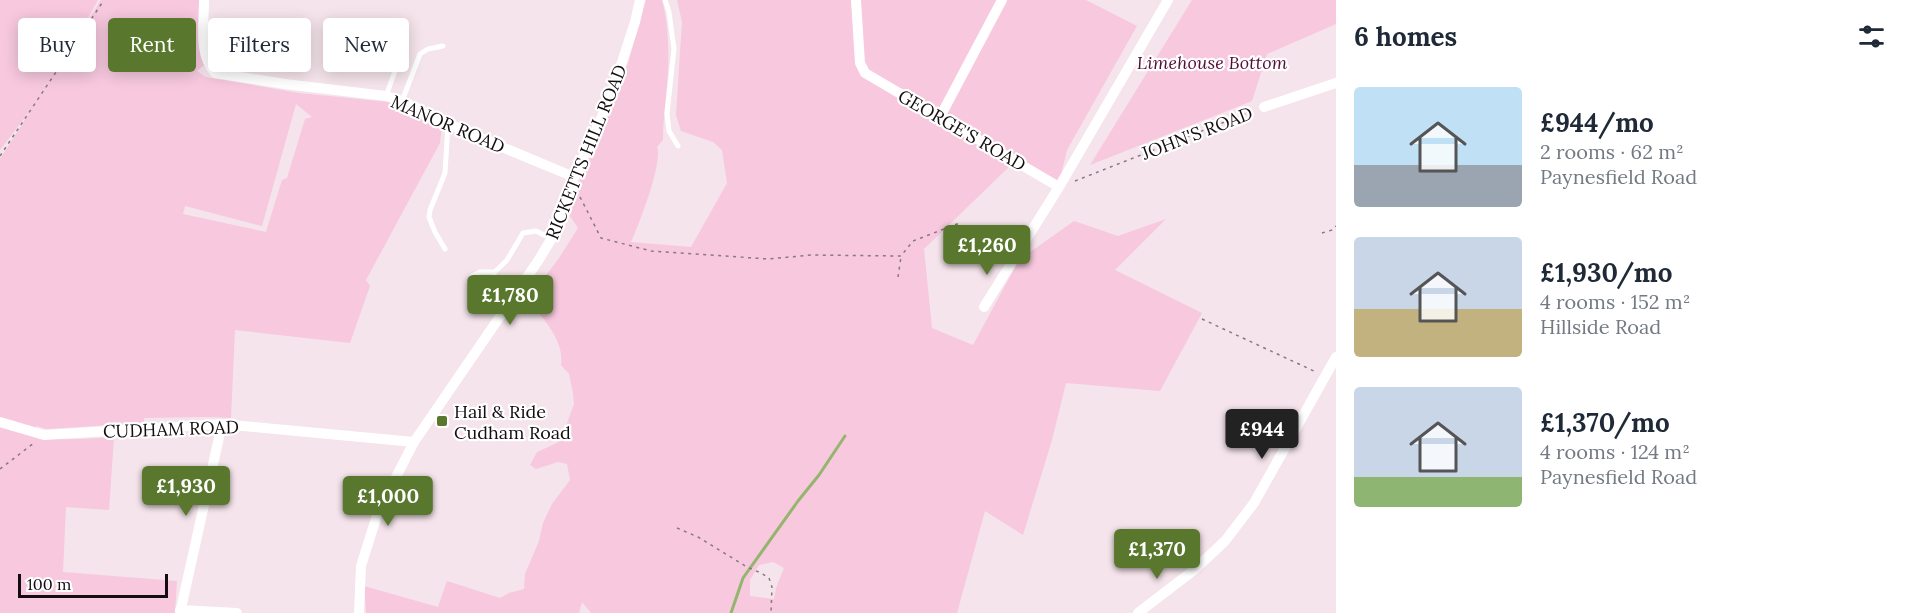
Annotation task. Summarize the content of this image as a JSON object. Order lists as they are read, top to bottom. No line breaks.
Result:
{"streets":{"street":["MANOR ROAD","GEORGE'S ROAD","JOHN'S ROAD","RICKETTS HILL ROAD","CUDHAM ROAD"]},"crossings":[["MANOR ROAD","RICKETTS HILL ROAD"],["GEORGE'S ROAD","JOHN'S ROAD"],["RICKETTS HILL ROAD","CUDHAM ROAD"]],"parks":["Limehouse Bottom"],"places":{"transit":["Hail & Ride Cudham Road"]},"scale_bar":"100 m","page":{"heading":"6 homes","chip":["Buy","Rent","Filters","New"],"list":[{"name":"£944/mo","note":"2 rooms · 62 m² · Paynesfield Road"},{"name":"£1,930/mo","note":"4 rooms · 152 m² · Hillside Road"},{"name":"£1,370/mo","note":"4 rooms · 124 m² · Paynesfield Road"}],"price":["£1,260","£1,780","£944","£1,930","£1,000","£1,370"],"scale":"100 m"}}
